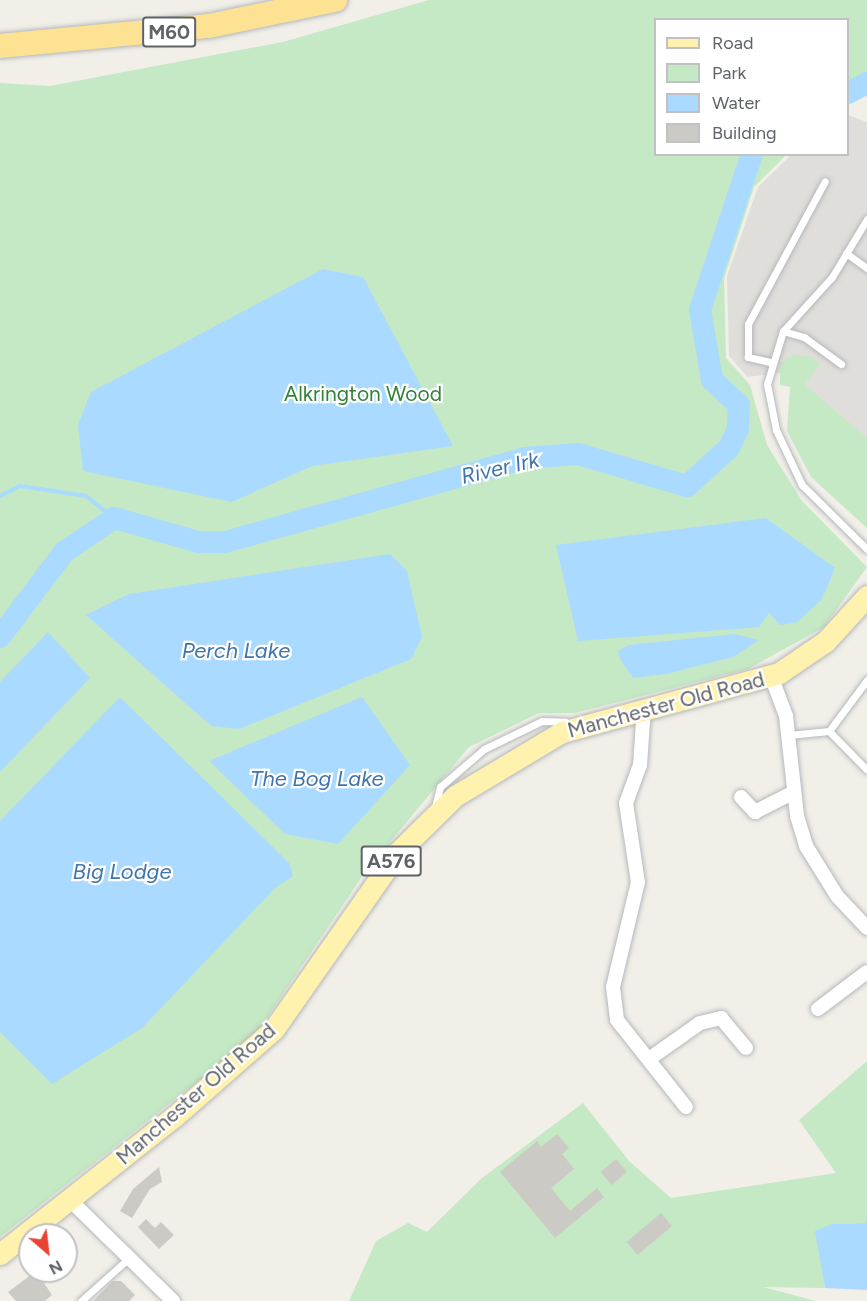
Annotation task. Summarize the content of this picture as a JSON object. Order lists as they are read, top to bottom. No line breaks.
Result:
{"streets":{"highway":["M60"],"main road":["Manchester Old Road","A576"]},"water":["River Irk","Perch Lake","The Bog Lake","Big Lodge"],"parks":["Alkrington Wood"],"legend":["Road","Park","Water","Building"],"north":"bottom right"}
